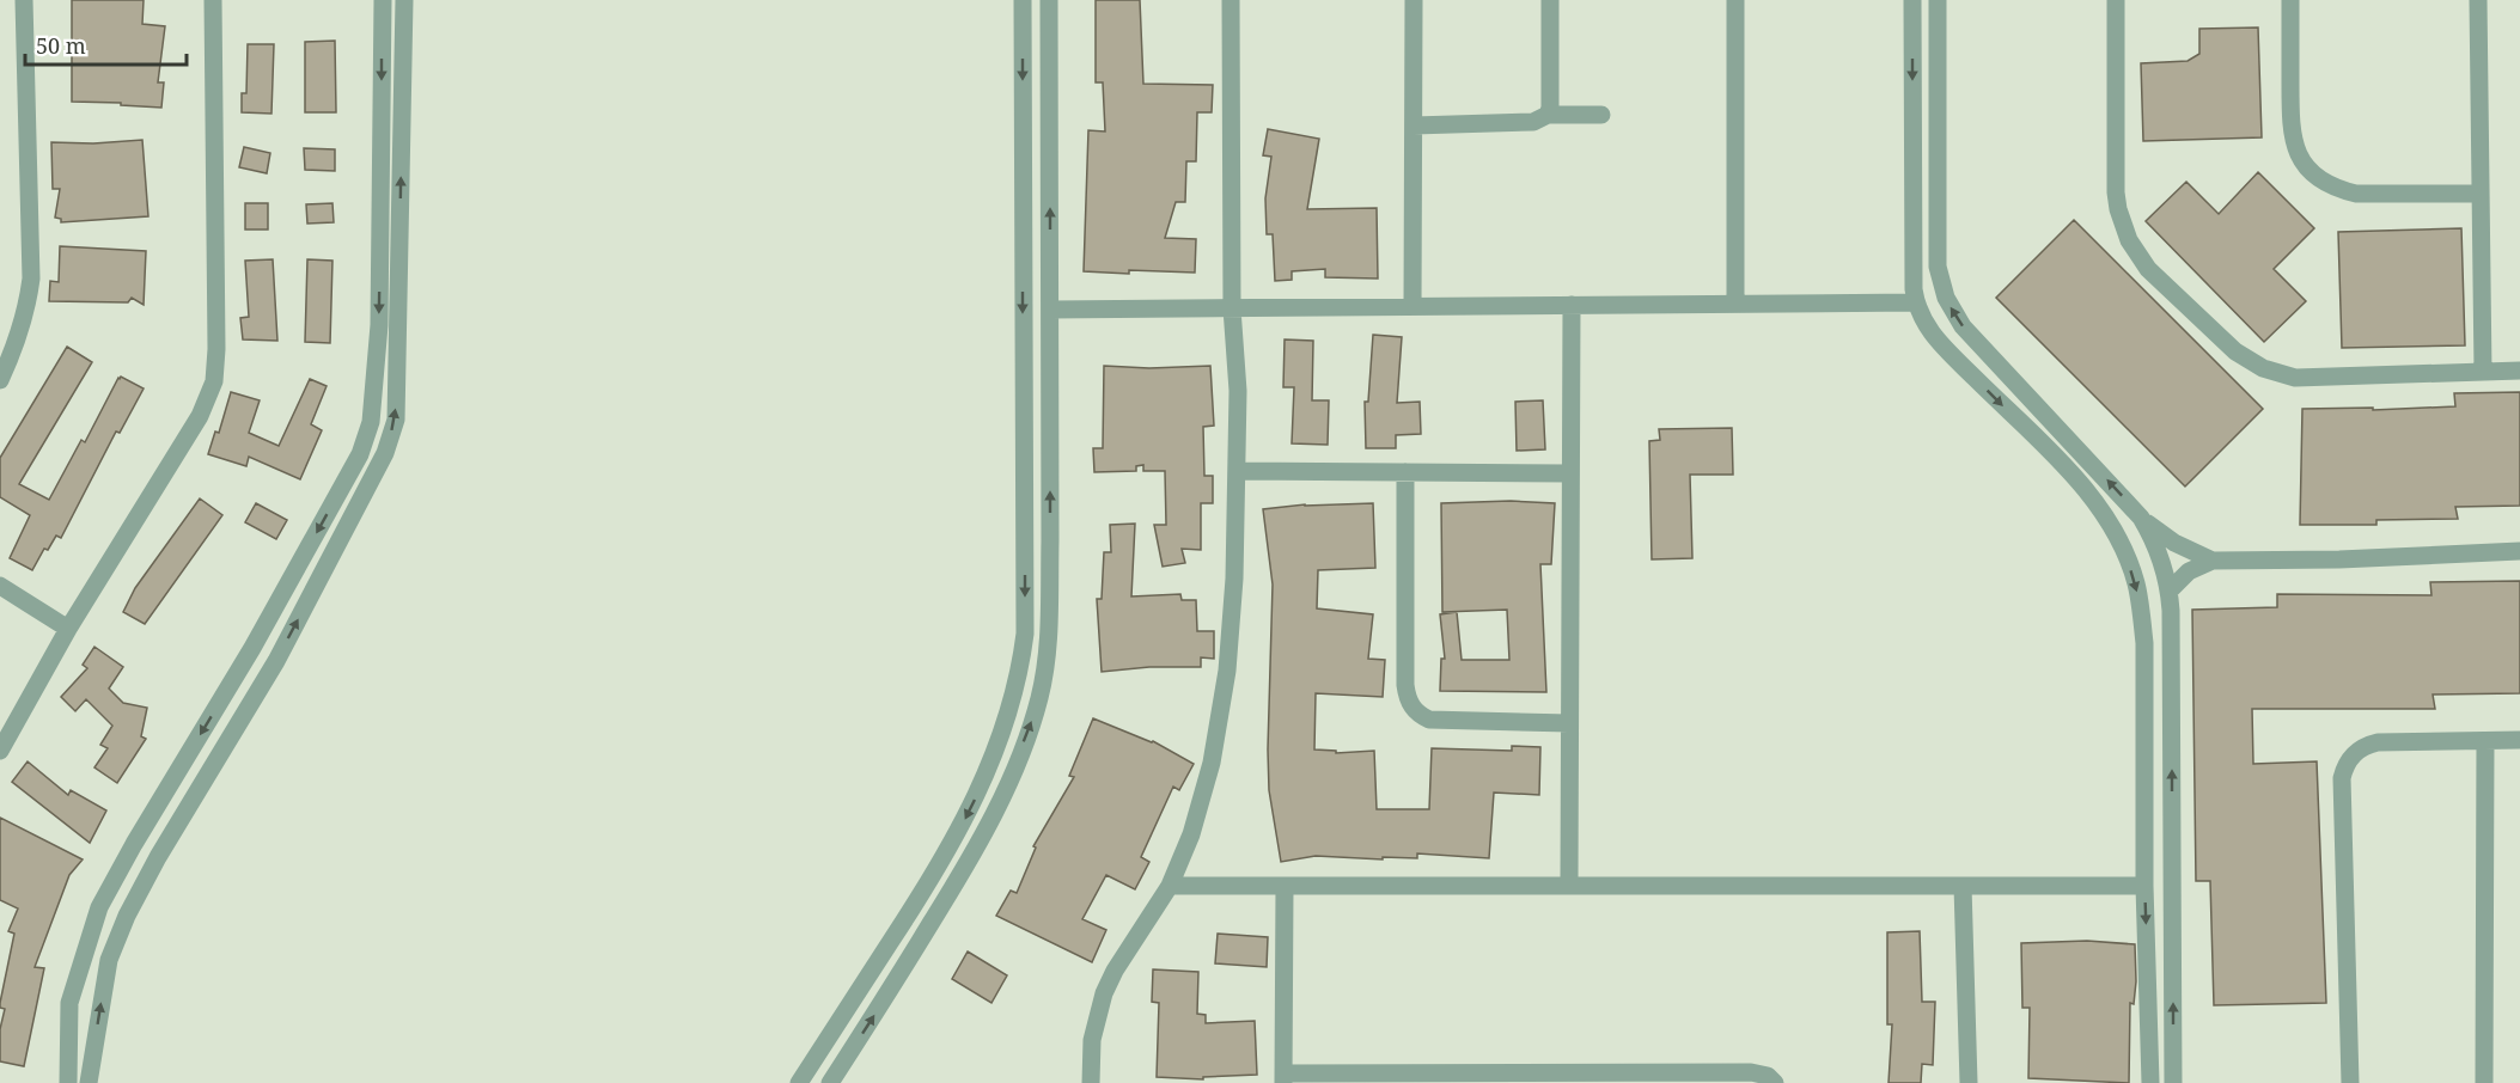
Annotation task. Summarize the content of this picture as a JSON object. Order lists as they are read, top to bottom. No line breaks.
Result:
{"scale_bar":"50 m"}
